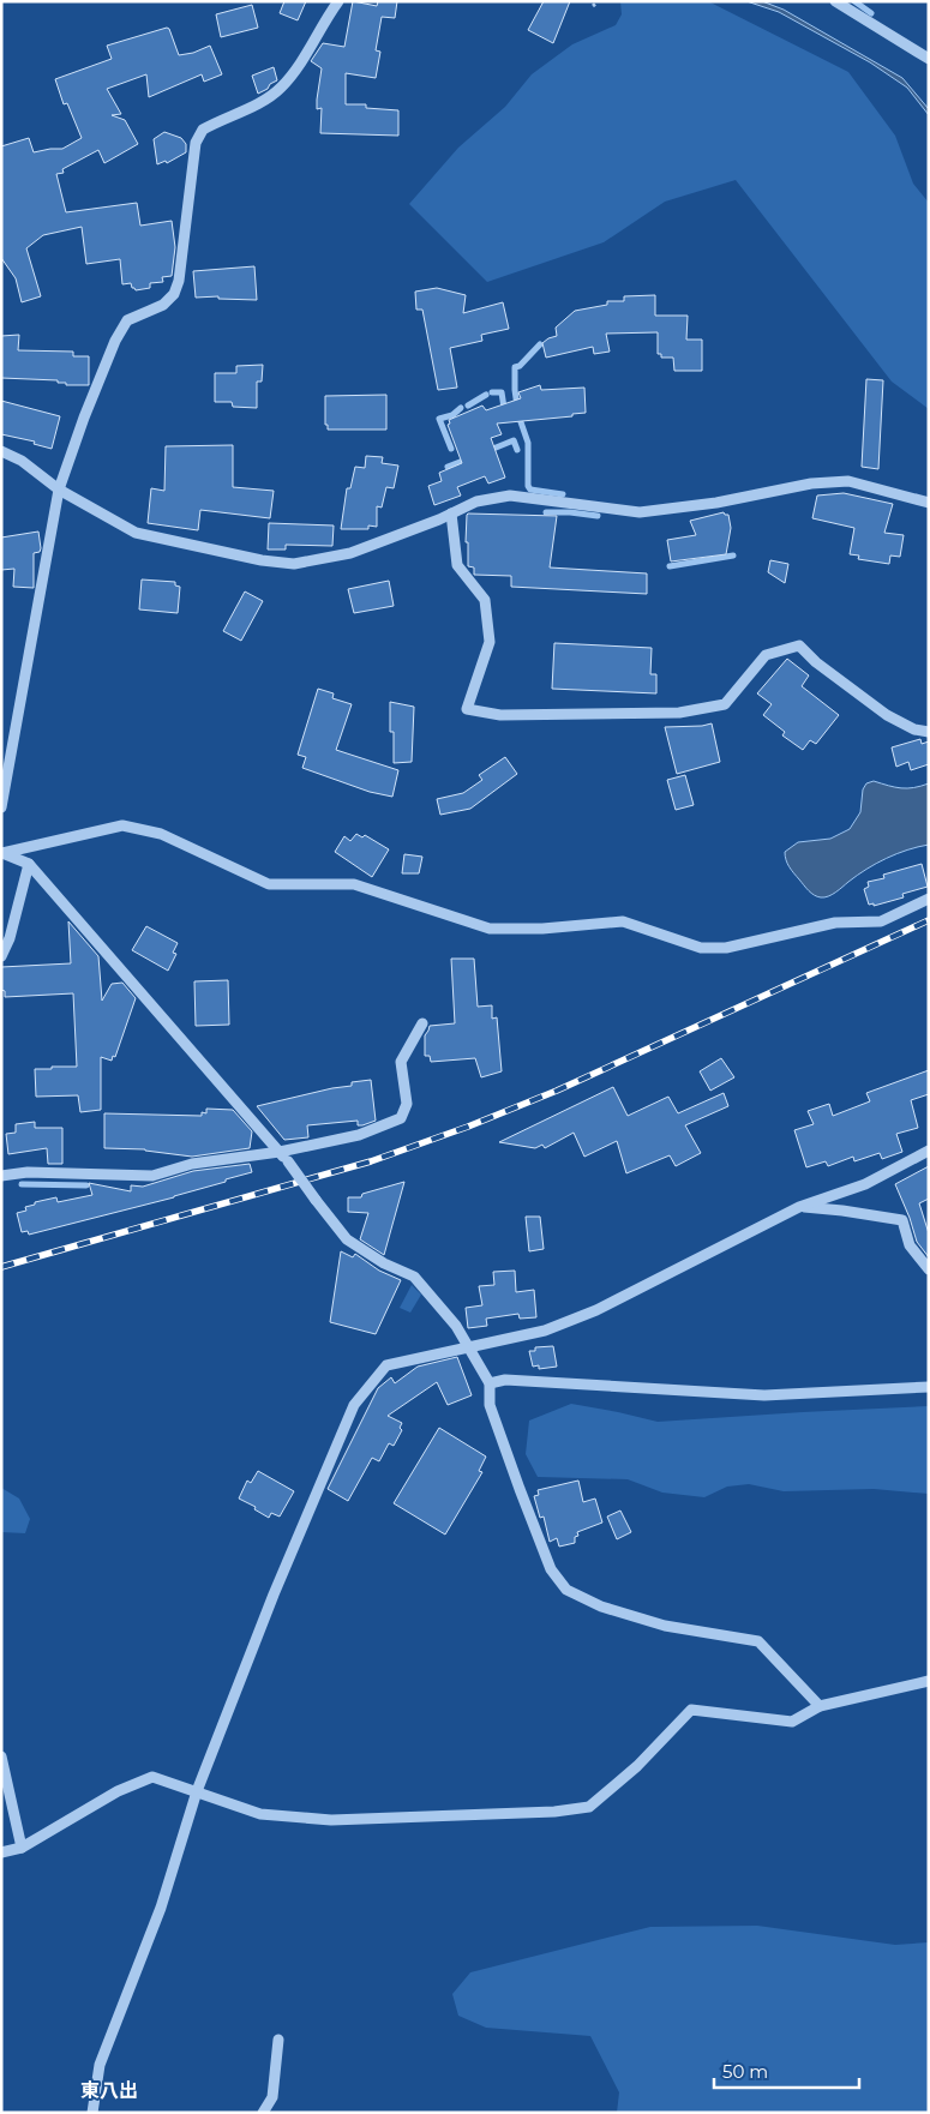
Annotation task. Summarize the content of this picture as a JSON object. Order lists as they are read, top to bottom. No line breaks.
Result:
{"districts":["東八出"],"scale_bar":"50 m"}
